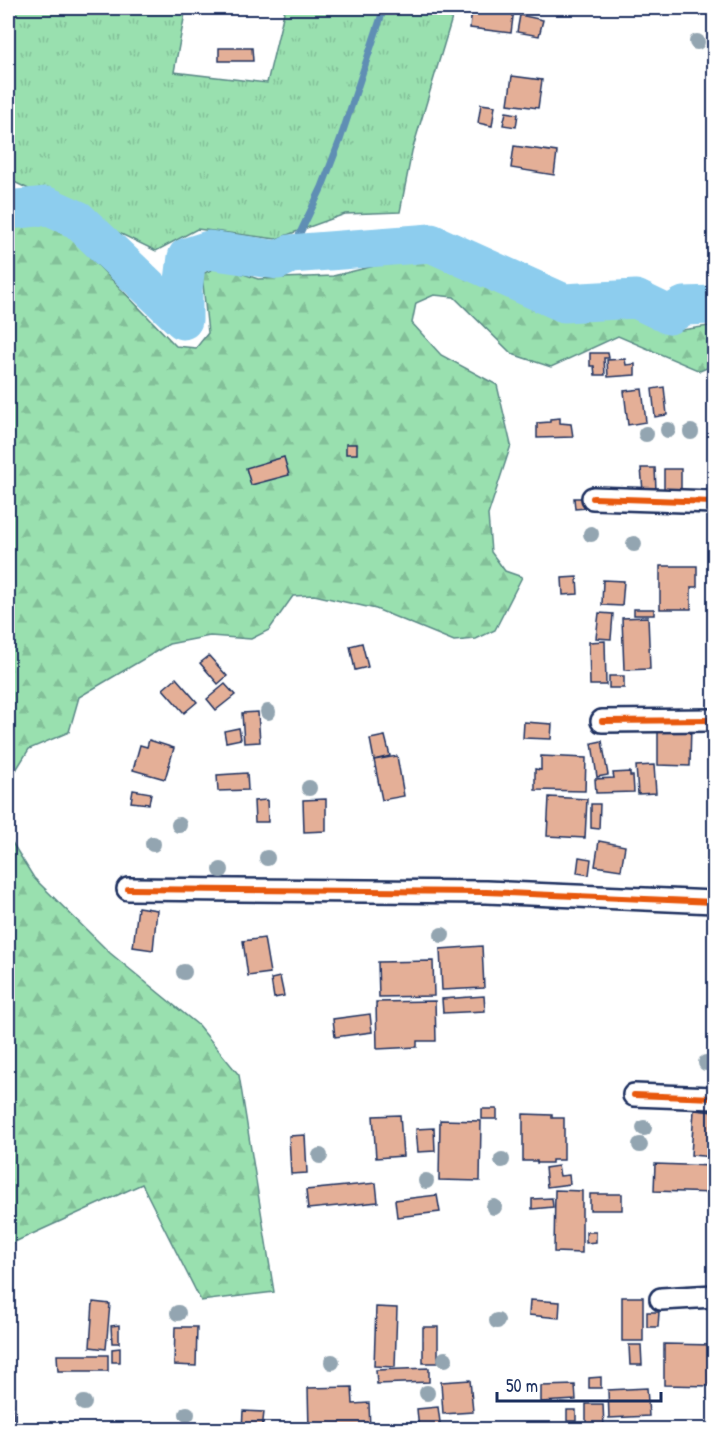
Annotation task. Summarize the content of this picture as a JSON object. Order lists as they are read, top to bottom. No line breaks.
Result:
{"scale_bar":"50 m"}
